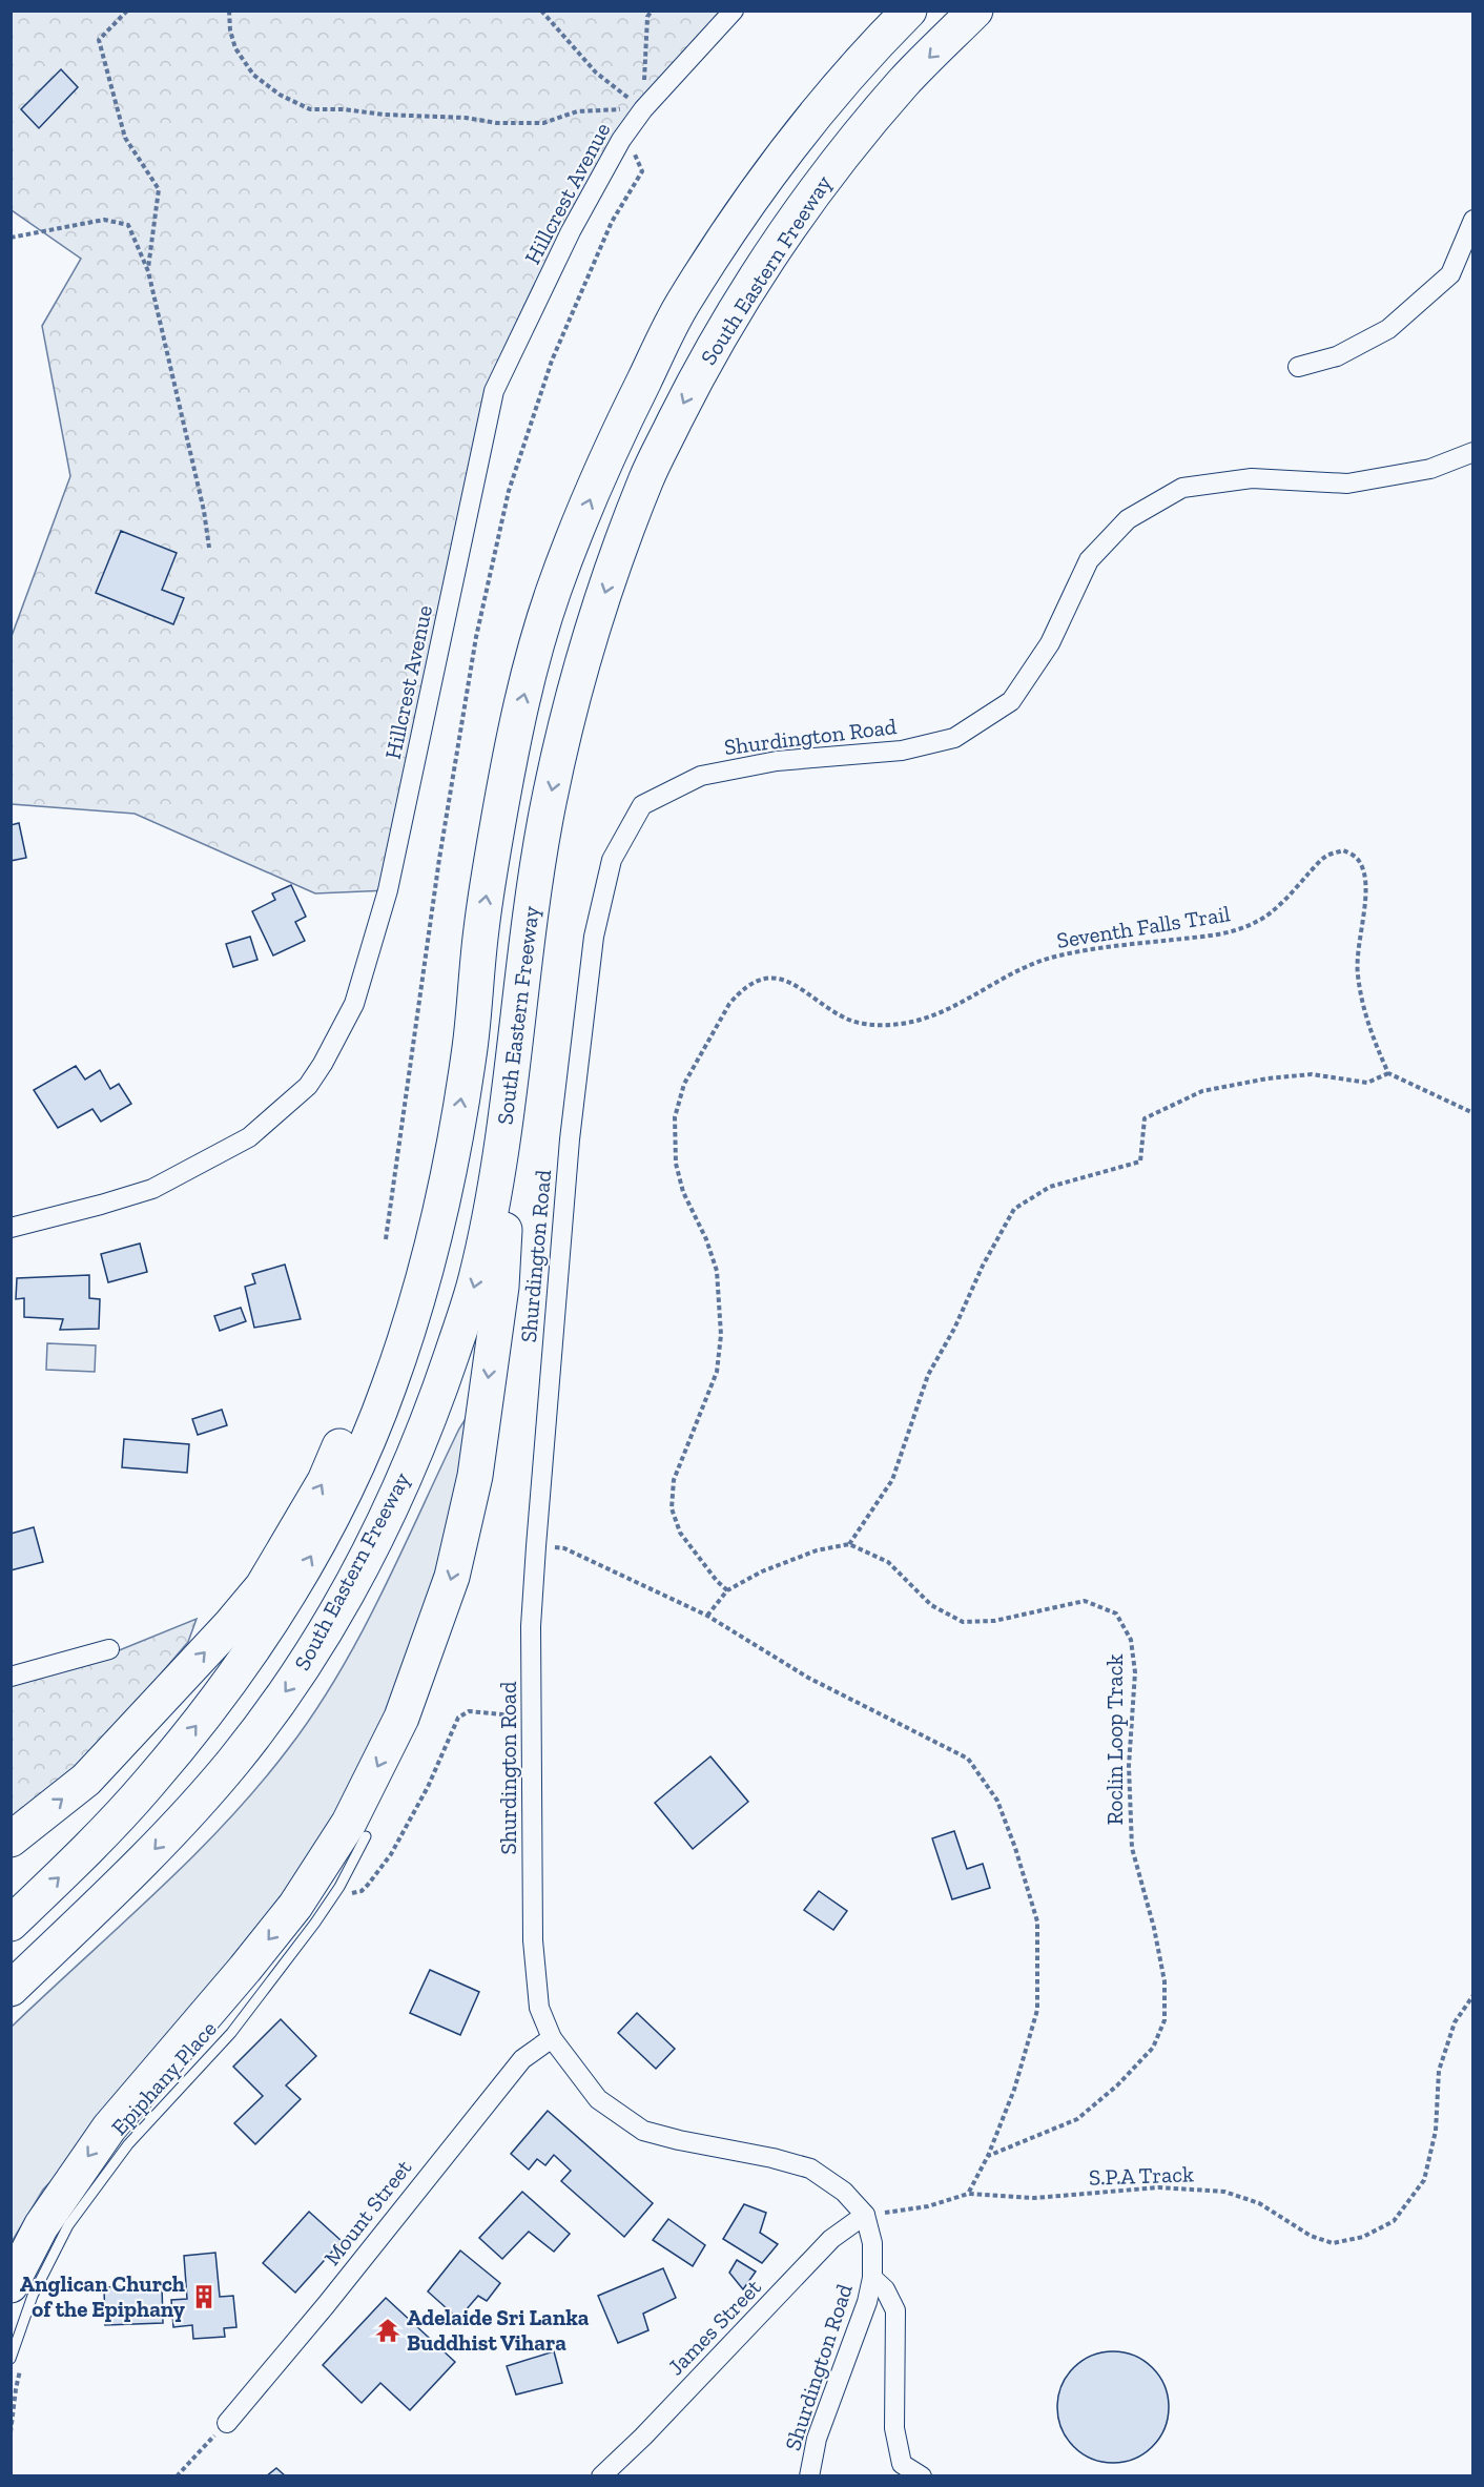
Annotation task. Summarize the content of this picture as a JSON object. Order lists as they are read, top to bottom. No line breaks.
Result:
{"streets":{"highway":["South Eastern Freeway"],"street":["Hillcrest Avenue","Shurdington Road","Mount Street","James Street"],"lane":["Epiphany Place"],"path":["Seventh Falls Trail","Roclin Loop Track","S.P.A Track"]},"crossings":[["Shurdington Road","Mount Street"],["Shurdington Road","James Street"]],"places":{"building":["Anglican Church of the Epiphany"],"temple":["Adelaide Sri Lanka Buddhist Vihara"]}}
